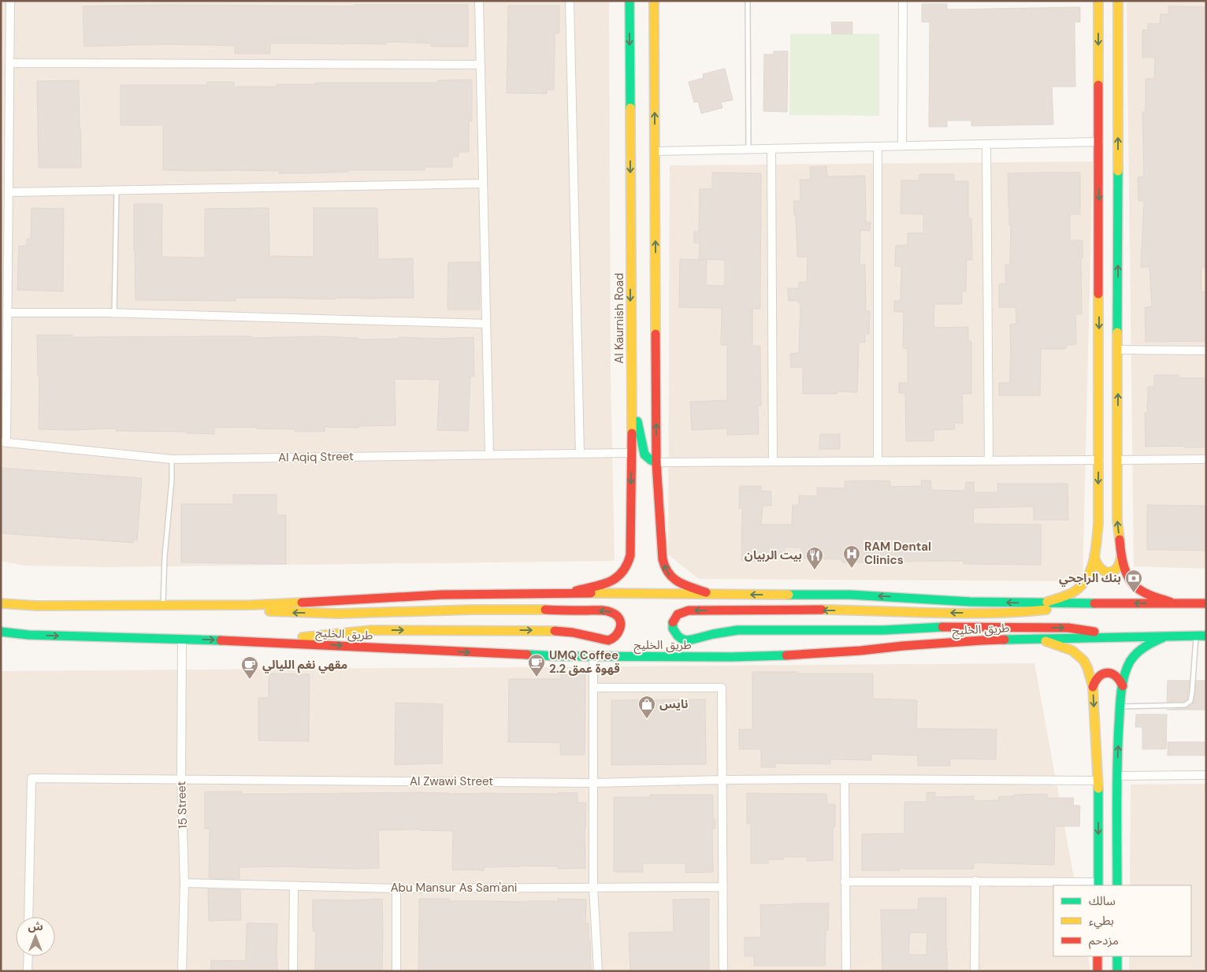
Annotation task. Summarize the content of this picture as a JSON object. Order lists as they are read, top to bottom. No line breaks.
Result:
{"streets":{"main road":["Al Kaurnish Road","طريق الخليج"],"street":["Al Aqiq Street","Al Zwawi Street","15 Street","Abu Mansur As Sam'ani"]},"crossings":[["Al Kaurnish Road","Al Aqiq Street"],["طريق الخليج","15 Street"],["Al Zwawi Street","15 Street"],["15 Street","Abu Mansur As Sam'ani"]],"places":{"hospital":["RAM Dental Clinics"],"restaurant":["بيت الربيان"],"bank":["بنك الراجحي"],"cafe":["UMQ Coffee 2.2 قهوة عمق","مقهي نغم الليالي"],"shop":["نايس"]},"legend":["سالك","بطيء","مزدحم"],"north":"top"}
